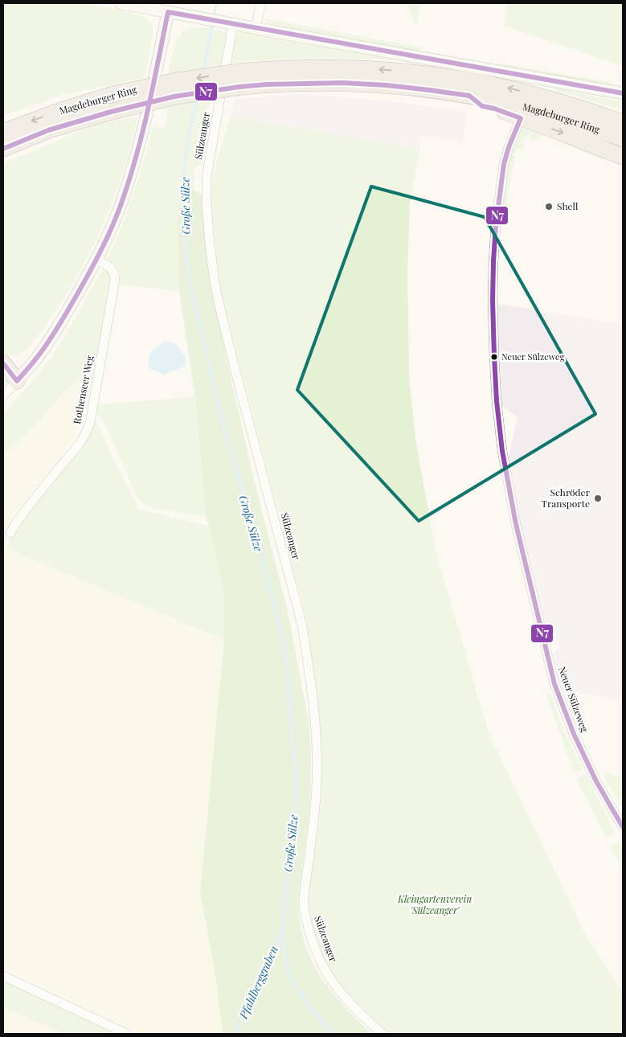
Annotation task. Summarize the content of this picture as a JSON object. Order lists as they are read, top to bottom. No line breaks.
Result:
{"streets":{"highway":["Magdeburger Ring"],"street":["Sülzeanger","Rothenseer Weg","Neuer Sülzeweg"]},"water":["Große Sülze","Pfahlberggraben"],"parks":["Kleingartenverein 'Sülzeanger'"],"places":["Shell","Neuer Sülzeweg","Schröder Transporte"],"lines":["transit line N7"]}
